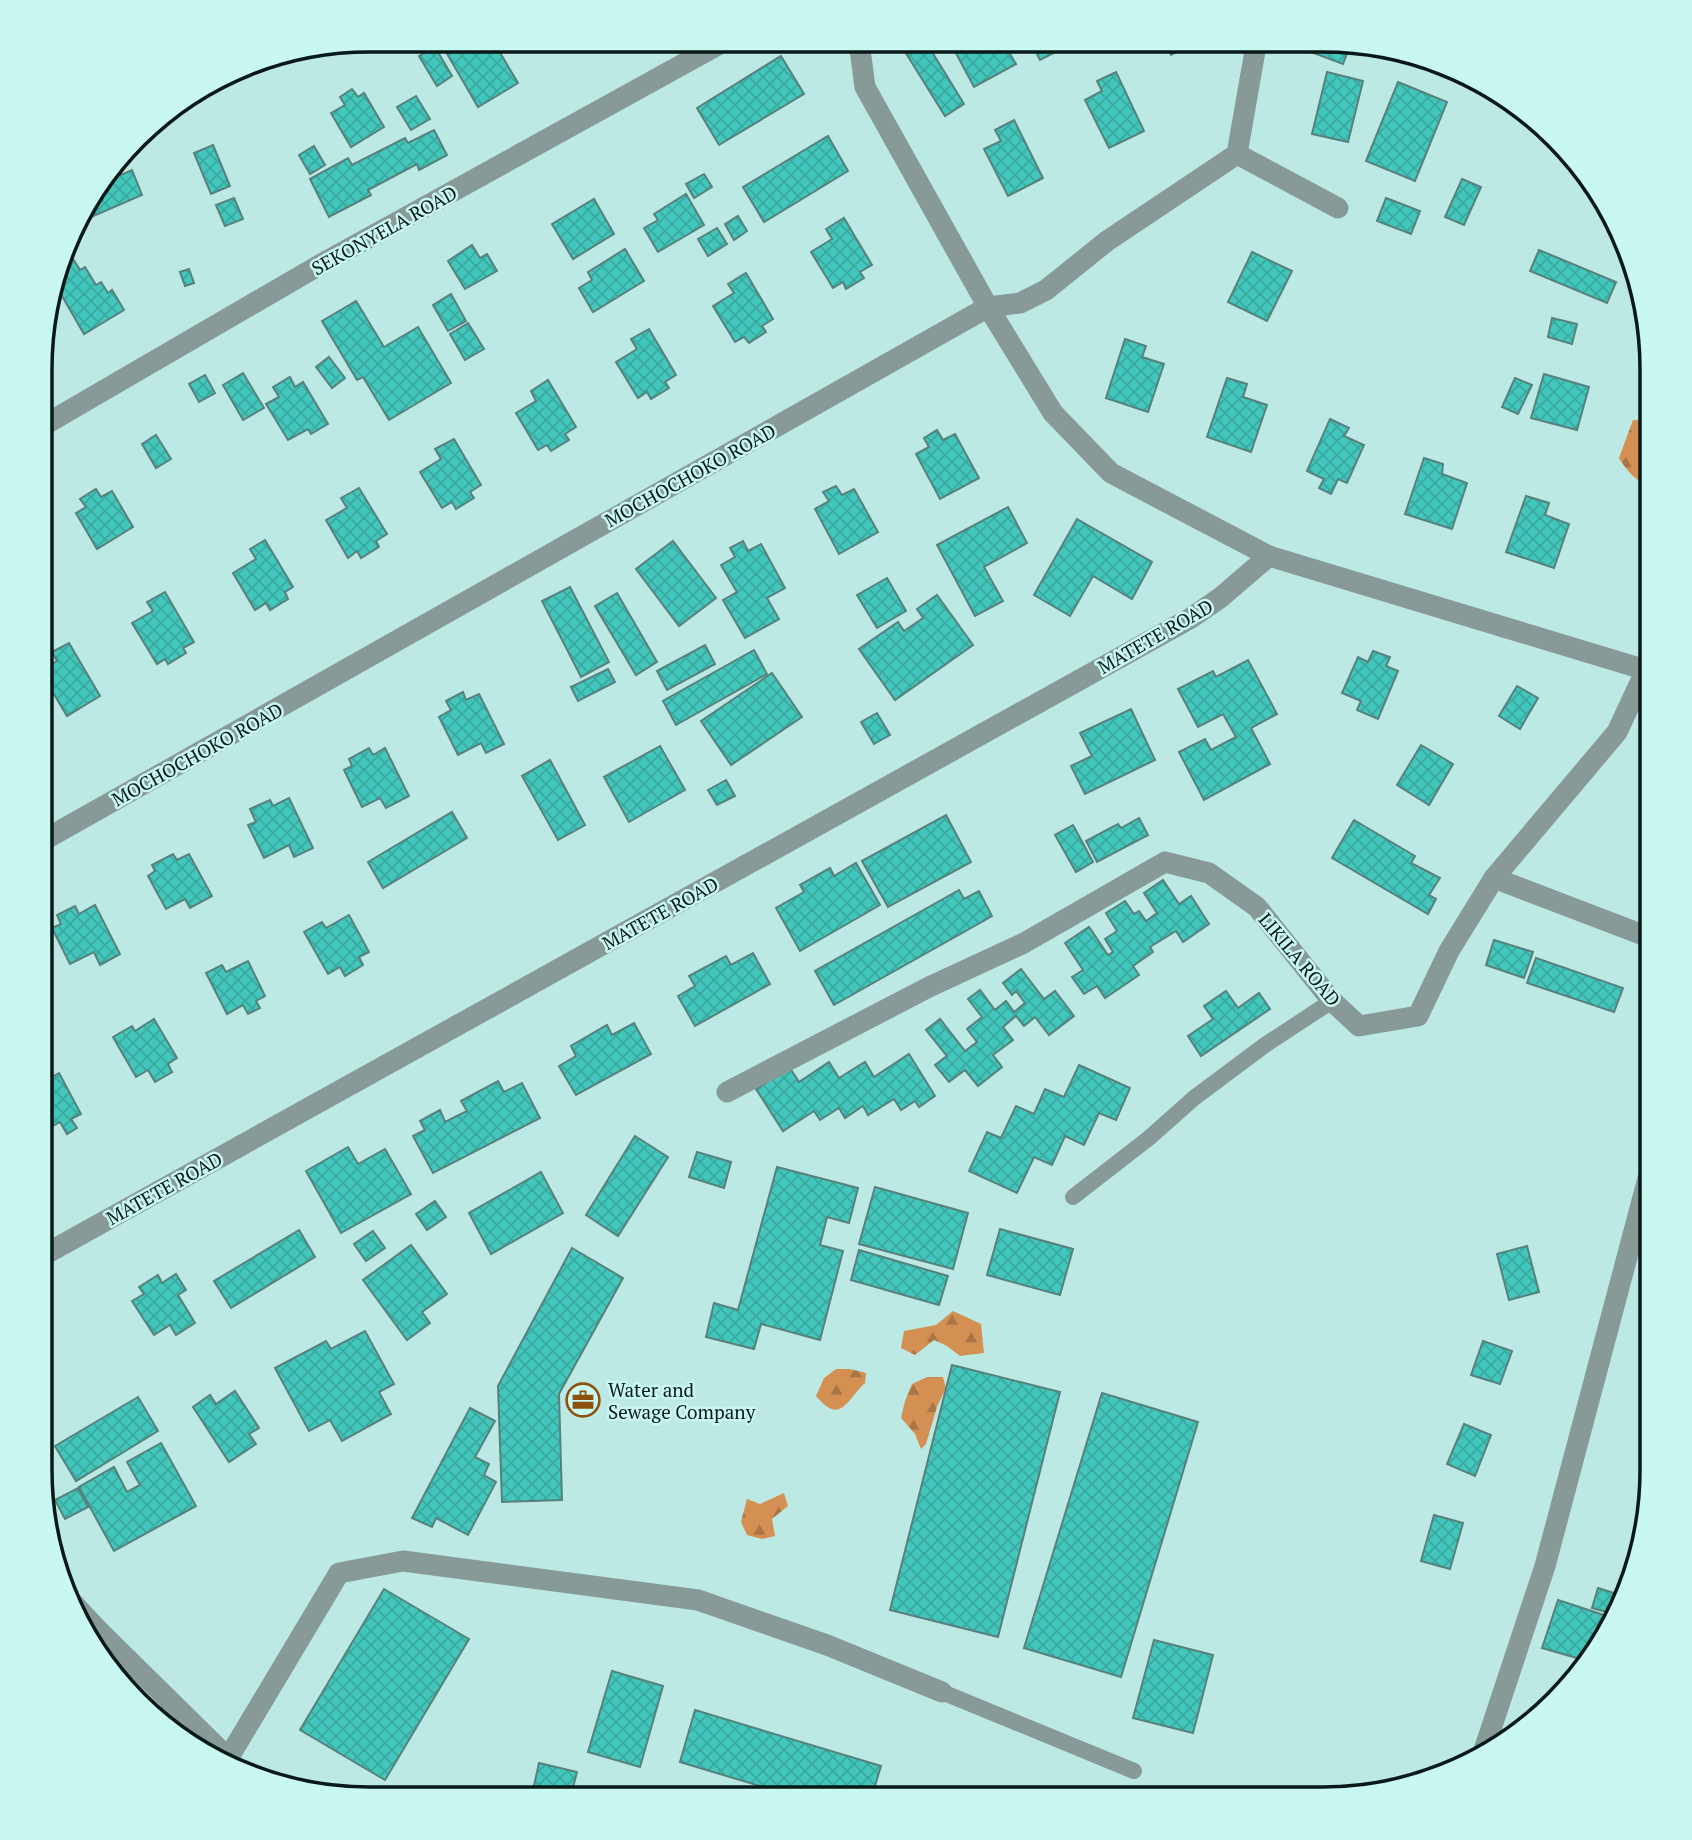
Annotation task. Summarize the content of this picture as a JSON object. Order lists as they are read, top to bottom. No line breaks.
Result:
{"streets":{"street":["SEKONYELA ROAD","MOCHOCHOKO ROAD","MATETE ROAD","LIKILA ROAD"]},"places":{"office":["Water and Sewage Company"]}}
